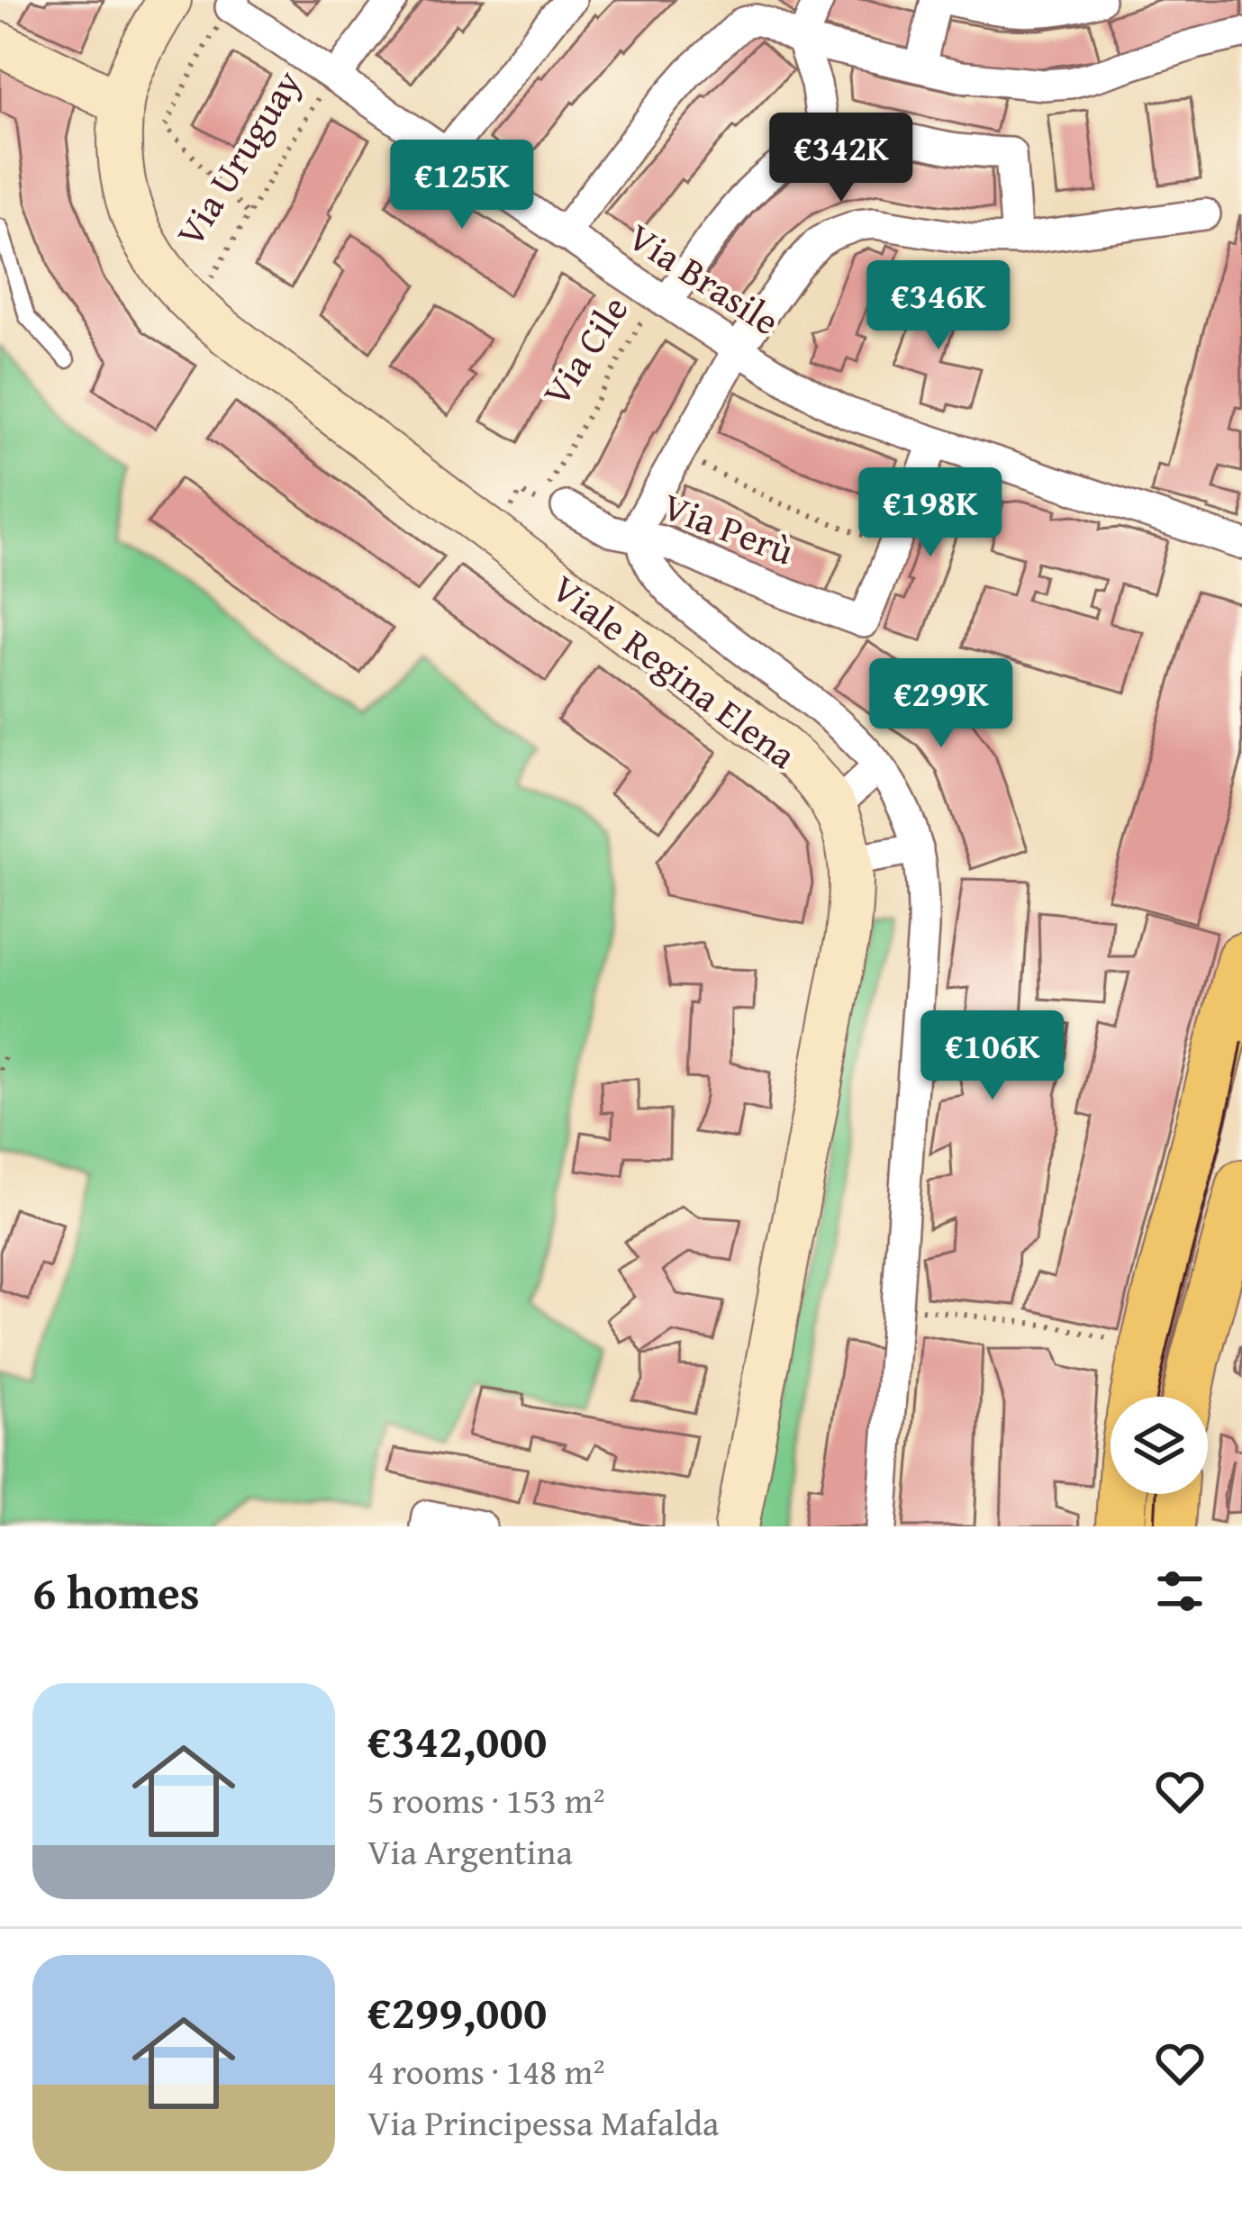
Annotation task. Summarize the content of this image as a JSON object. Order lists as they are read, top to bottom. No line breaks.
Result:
{"streets":{"main road":["Viale Regina Elena"],"street":["Via Uruguay","Via Brasile","Via Cile","Via Perù"]},"crossings":[["Via Uruguay","Via Brasile"],["Via Uruguay","Viale Regina Elena"],["Via Brasile","Via Cile"]],"page":{"price":["€342K","€125K","€346K","€198K","€299K","€106K"],"heading":"6 homes","list":[{"name":"€342,000","note":"5 rooms · 153 m² · Via Argentina"},{"name":"€299,000","note":"4 rooms · 148 m² · Via Principessa Mafalda"}]}}
